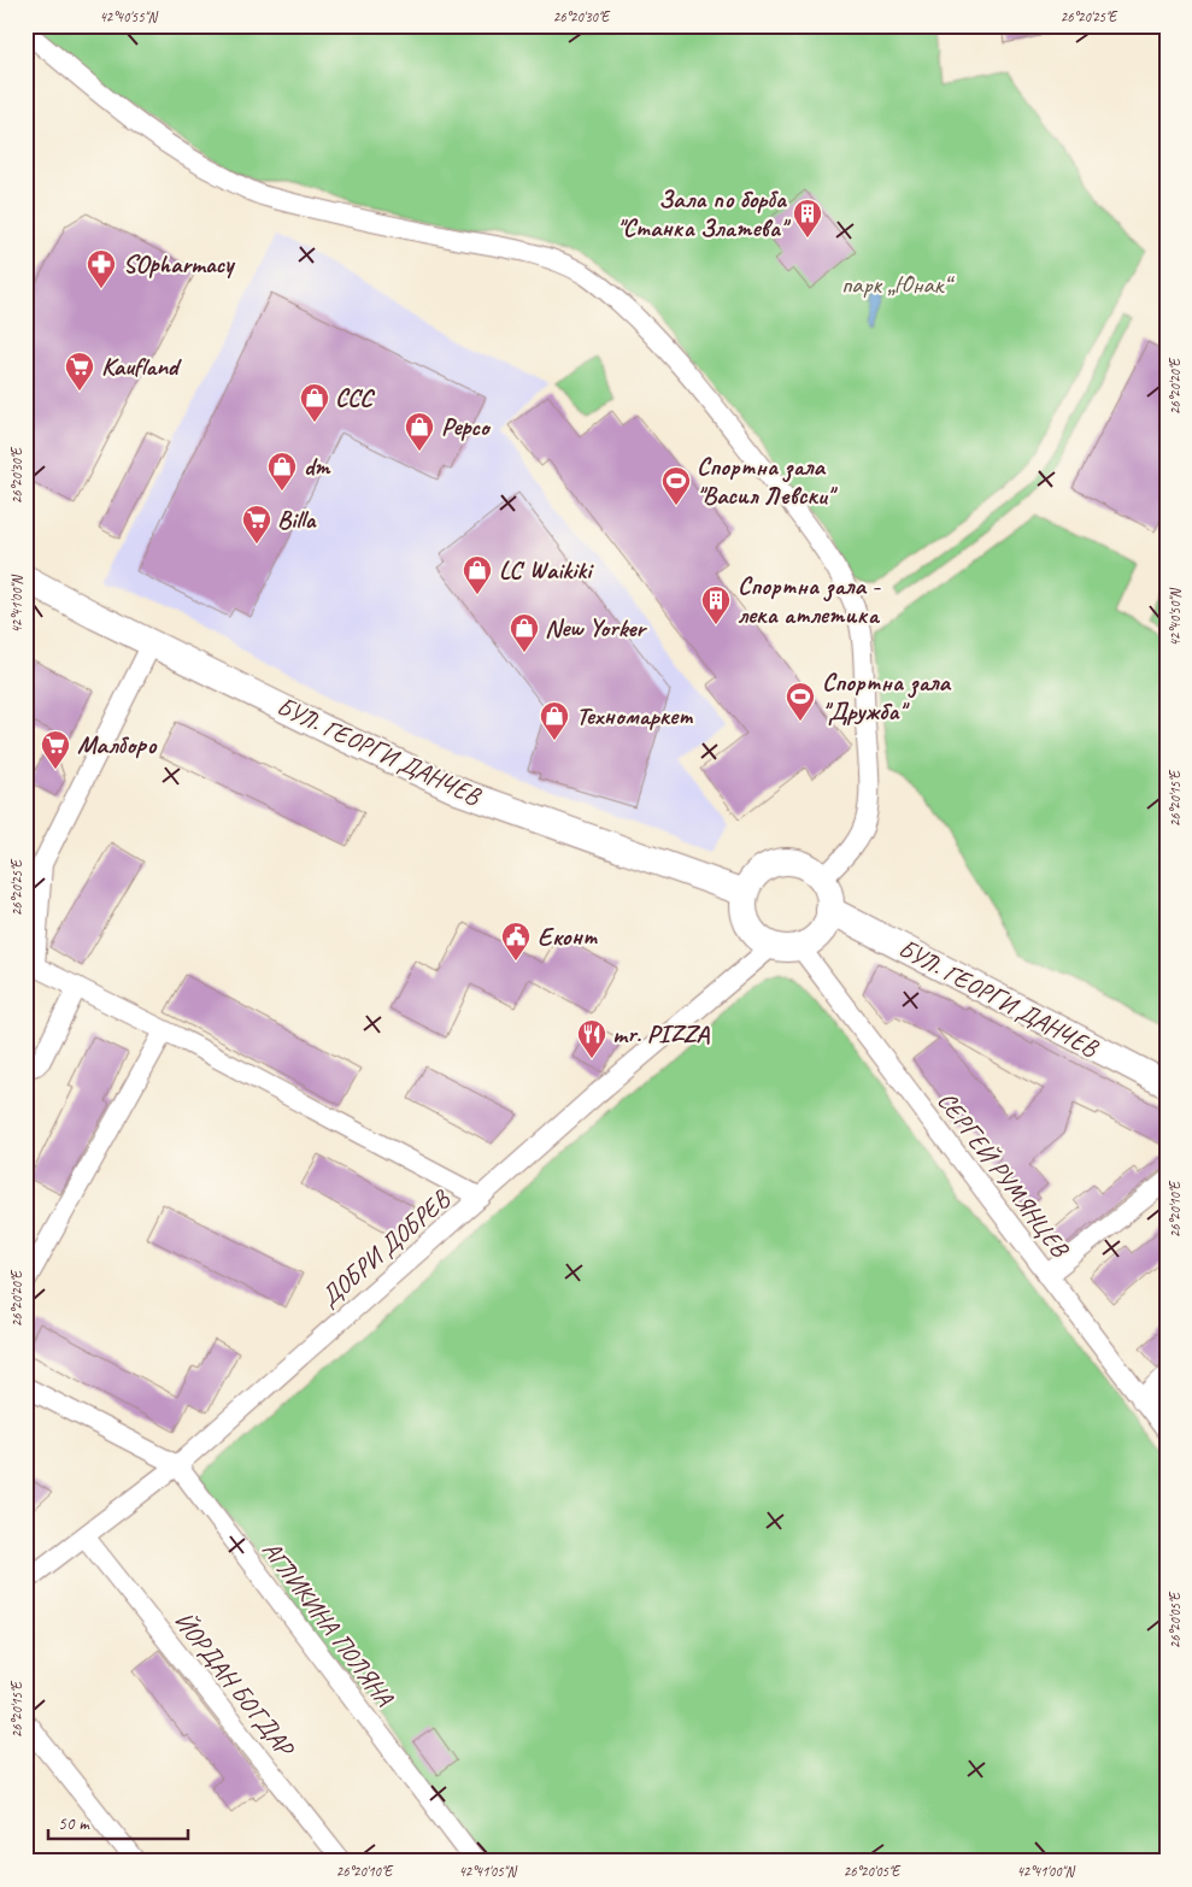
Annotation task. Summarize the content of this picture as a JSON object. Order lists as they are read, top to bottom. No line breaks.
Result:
{"streets":{"main road":["БУЛ. ГЕОРГИ ДАНЧЕВ"],"street":["СЕРГЕЙ РУМЯНЦЕВ","ДОБРИ ДОБРЕВ","АГЛИКИНА ПОЛЯНА","ЙОРДАН БОГДАР"]},"crossings":[["БУЛ. ГЕОРГИ ДАНЧЕВ","СЕРГЕЙ РУМЯНЦЕВ"],["БУЛ. ГЕОРГИ ДАНЧЕВ","ДОБРИ ДОБРЕВ"],["СЕРГЕЙ РУМЯНЦЕВ","ДОБРИ ДОБРЕВ"],["ДОБРИ ДОБРЕВ","АГЛИКИНА ПОЛЯНА"],["ДОБРИ ДОБРЕВ","ЙОРДАН БОГДАР"]],"parks":["парк „Юнак“"],"places":{"building":["Зала по борба \"Станка Златева\"","Спортна зала - лека атлетика"],"pharmacy":["SOpharmacy"],"supermarket":["Kaufland","Billa","Малборо"],"shop":["CCC","Pepco","dm","LC Waikiki","New Yorker","Техномаркет"],"sports":["Спортна зала \"Васил Левски\"","Спортна зала \"Дружба\""],"public building":["Еконт"],"restaurant":["mr. PIZZA"]},"scale_bar":"50 m","coordinates":["42°40'55\"N","26°20'30\"E","26°20'25\"E","26°20'20\"E","42°41'00\"N","42°40'50\"N","26°20'15\"E","26°20'10\"E","26°20'05\"E","42°41'05\"N"]}
